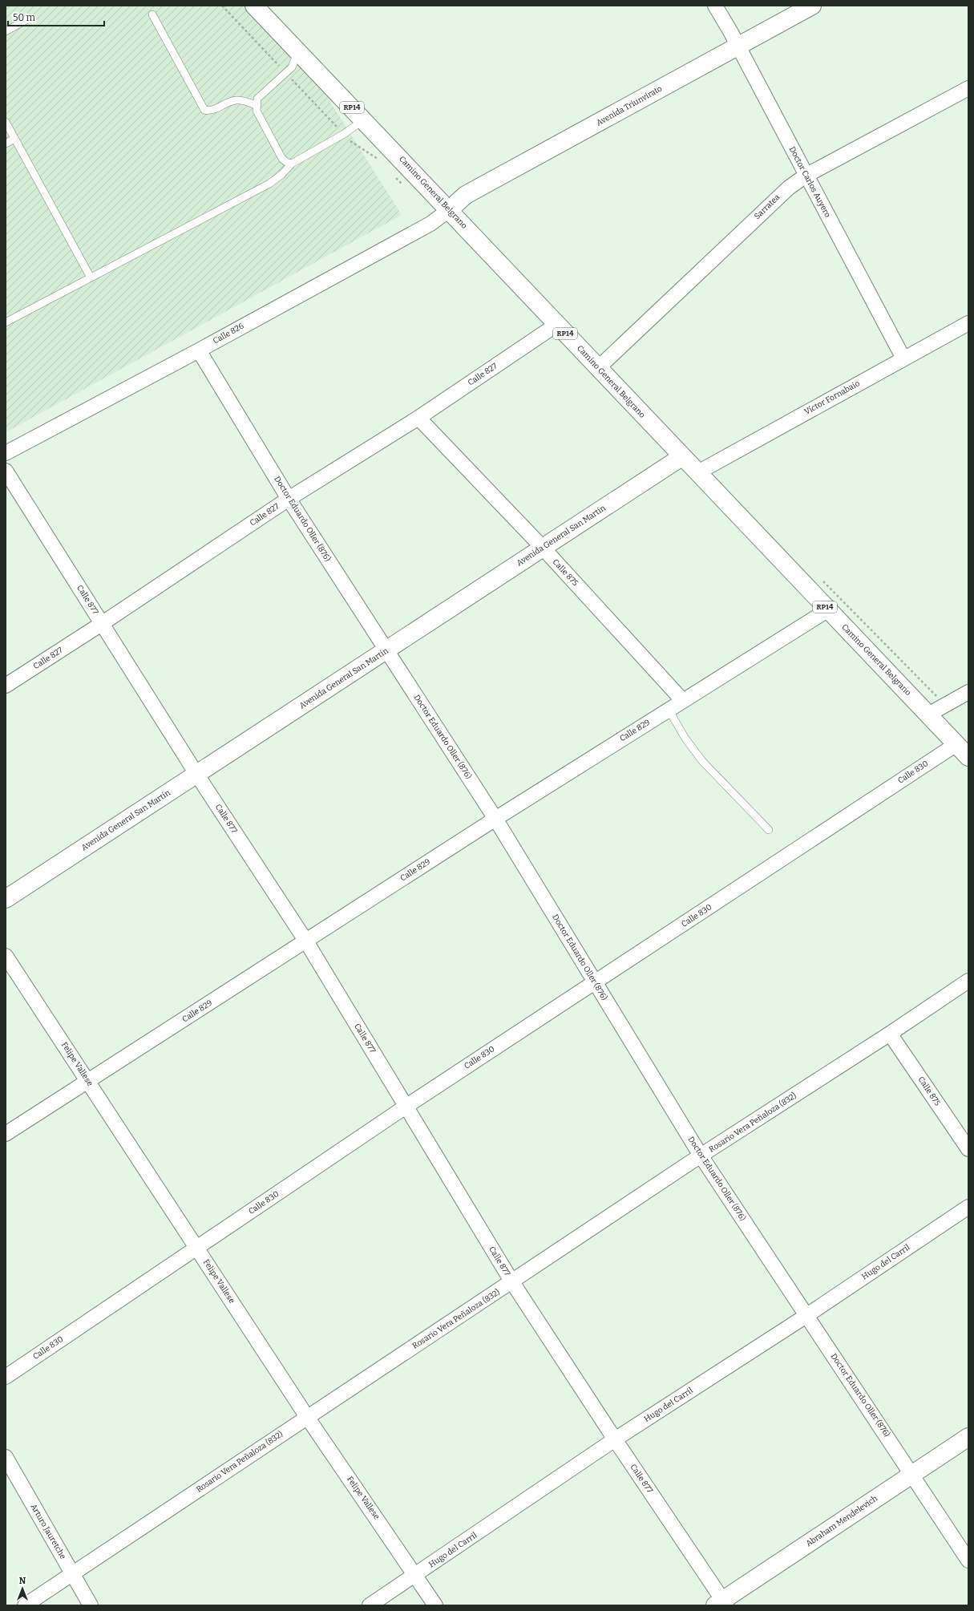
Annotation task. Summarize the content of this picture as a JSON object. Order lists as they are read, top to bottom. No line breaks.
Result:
{"streets":{"main road":["Avenida Triunvirato","RP14","Camino General Belgrano","Avenida General San Martín","Abraham Mendelevich"],"street":["Doctor Carlos Auyero","Sarratea","Calle 826","Calle 827","Víctor Fornabaio","Doctor Eduardo Oller (876)","Calle 875","Calle 877","Calle 829","Calle 830","Felipe Vallese","Rosario Vera Peñaloza (832)","Hugo del Carril","Arturo Jauretche"]},"crossings":[["Avenida Triunvirato","Doctor Carlos Auyero"],["Avenida Triunvirato","Camino General Belgrano"],["Avenida Triunvirato","Calle 826"],["Doctor Carlos Auyero","Sarratea"],["Doctor Carlos Auyero","Víctor Fornabaio"],["Camino General Belgrano","Sarratea"],["Camino General Belgrano","Calle 826"],["Camino General Belgrano","Calle 827"],["Camino General Belgrano","Víctor Fornabaio"],["Camino General Belgrano","Avenida General San Martín"],["Camino General Belgrano","Calle 829"],["Camino General Belgrano","Calle 830"],["Calle 826","Doctor Eduardo Oller (876)"],["Calle 827","Doctor Eduardo Oller (876)"],["Calle 827","Calle 875"],["Calle 827","Calle 877"],["Doctor Eduardo Oller (876)","Avenida General San Martín"],["Doctor Eduardo Oller (876)","Calle 829"],["Doctor Eduardo Oller (876)","Calle 830"],["Doctor Eduardo Oller (876)","Rosario Vera Peñaloza (832)"],["Doctor Eduardo Oller (876)","Hugo del Carril"],["Doctor Eduardo Oller (876)","Abraham Mendelevich"],["Avenida General San Martín","Calle 875"],["Avenida General San Martín","Calle 877"],["Calle 875","Calle 829"],["Calle 875","Rosario Vera Peñaloza (832)"],["Calle 877","Calle 829"],["Calle 877","Calle 830"],["Calle 877","Rosario Vera Peñaloza (832)"],["Calle 877","Hugo del Carril"],["Calle 877","Abraham Mendelevich"],["Calle 829","Felipe Vallese"],["Calle 830","Felipe Vallese"],["Felipe Vallese","Rosario Vera Peñaloza (832)"],["Felipe Vallese","Hugo del Carril"],["Rosario Vera Peñaloza (832)","Arturo Jauretche"]],"scale_bar":"50 m","north":"top"}
